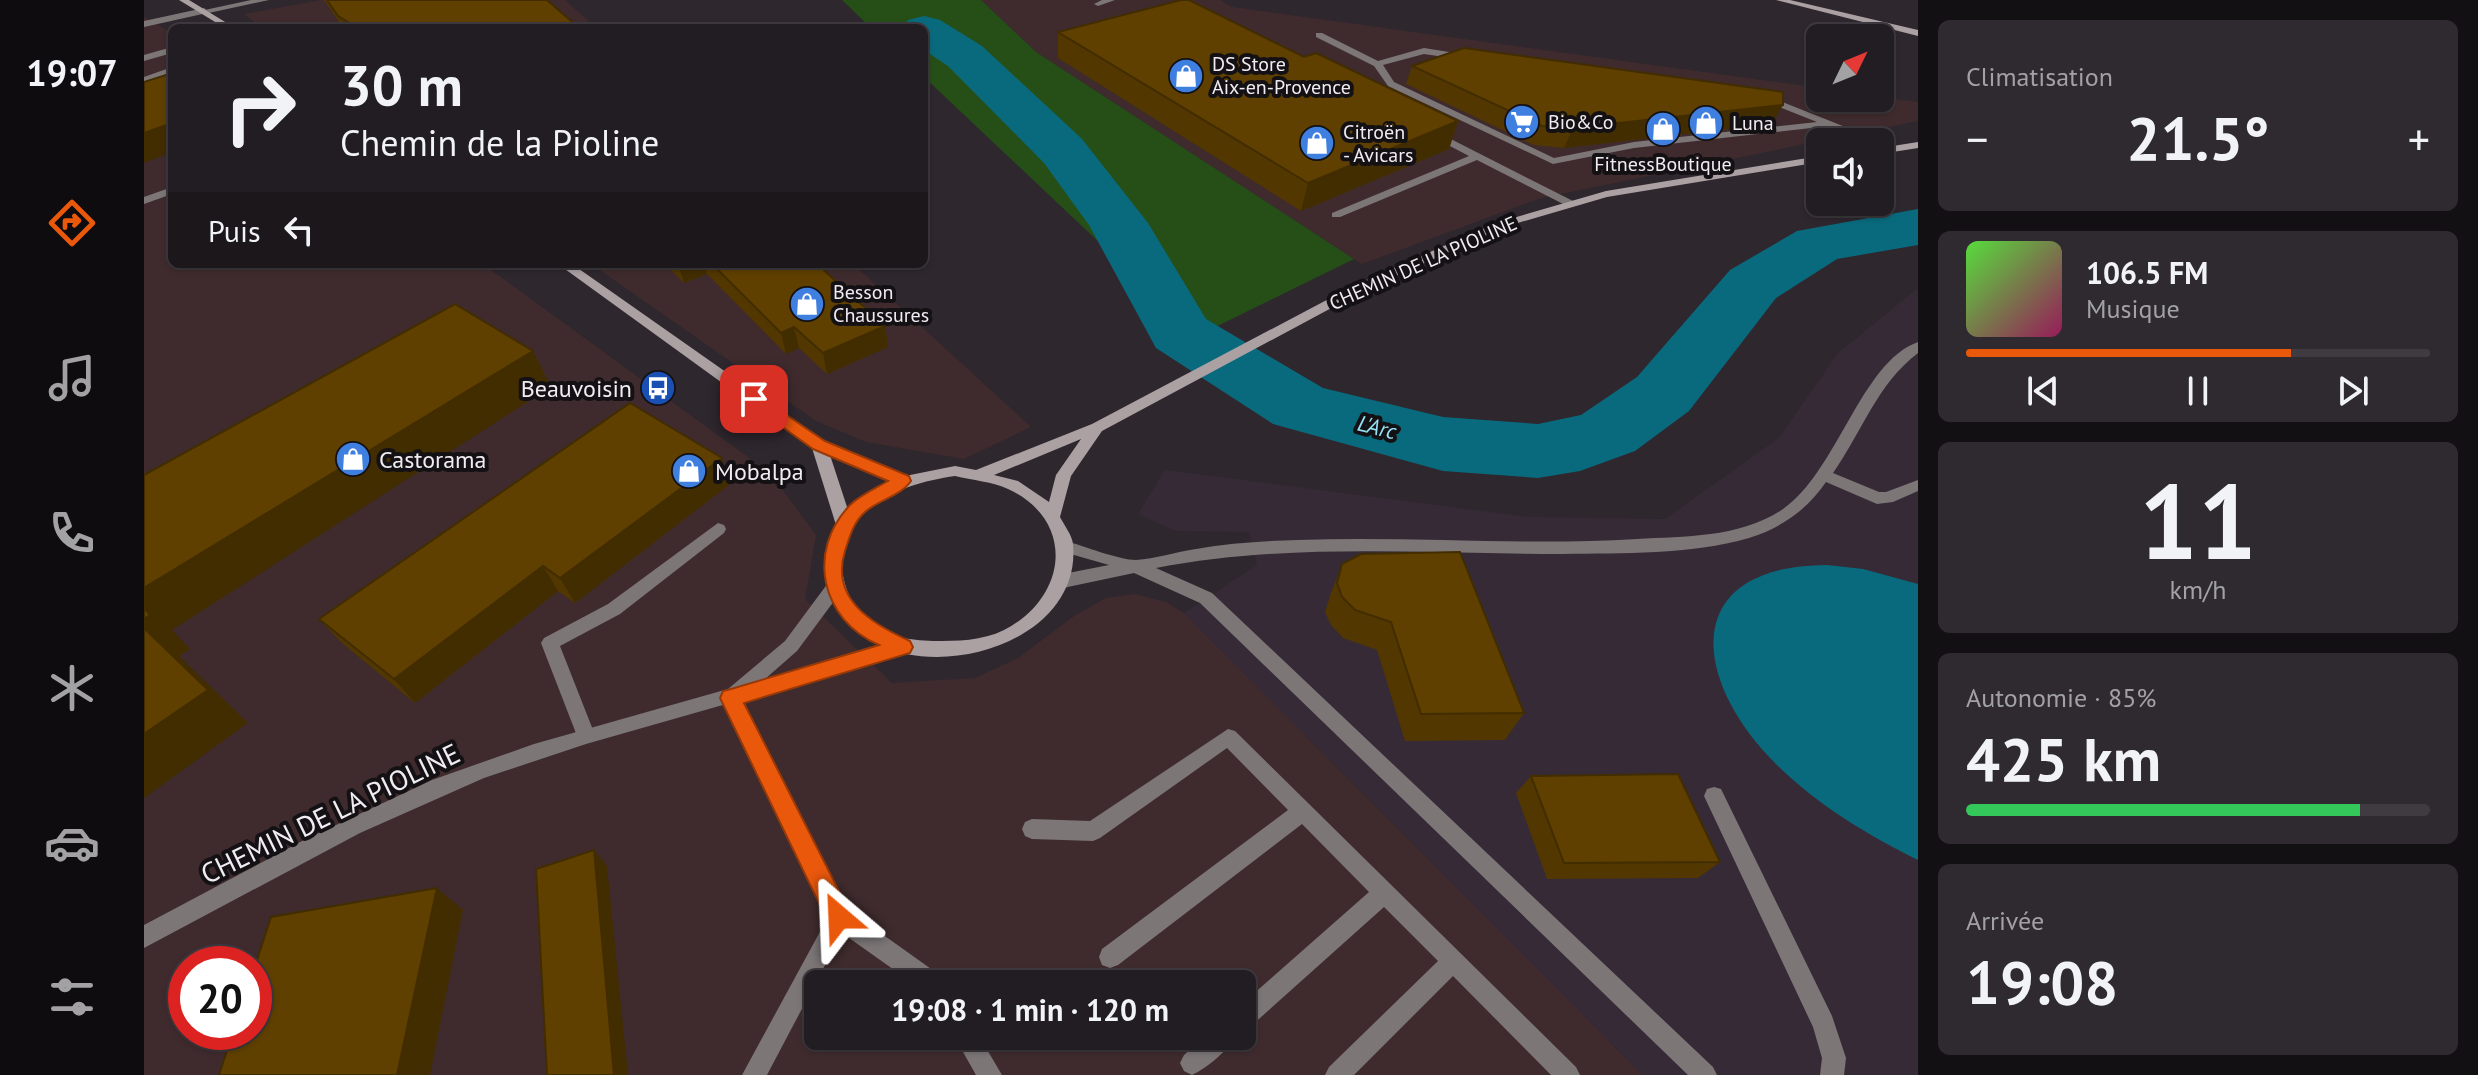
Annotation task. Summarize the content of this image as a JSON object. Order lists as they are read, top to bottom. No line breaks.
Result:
{"streets":{"main road":["CHEMIN DE LA PIOLINE"]},"water":["L'Arc"],"places":{"shop":["DS Store Aix-en-Provence","Luna","FitnessBoutique","Citroën - Avicars","Besson Chaussures","Castorama","Mobalpa"],"supermarket":["Bio&Co"],"bus stop":["Beauvoisin"]},"north":"top right","page":{"tabs":"19:07","tile":["Climatisation",["11","km/h"],["Autonomie · 85%","425 km"],["Arrivée","19:08"]],"turn":["30 m","Chemin de la Pioline"],"heat":["−","21.5°","+"],"then":"Puis","song":["106.5 FM","Musique"],"limit":"20","trip":"19:08 · 1 min · 120 m"}}
